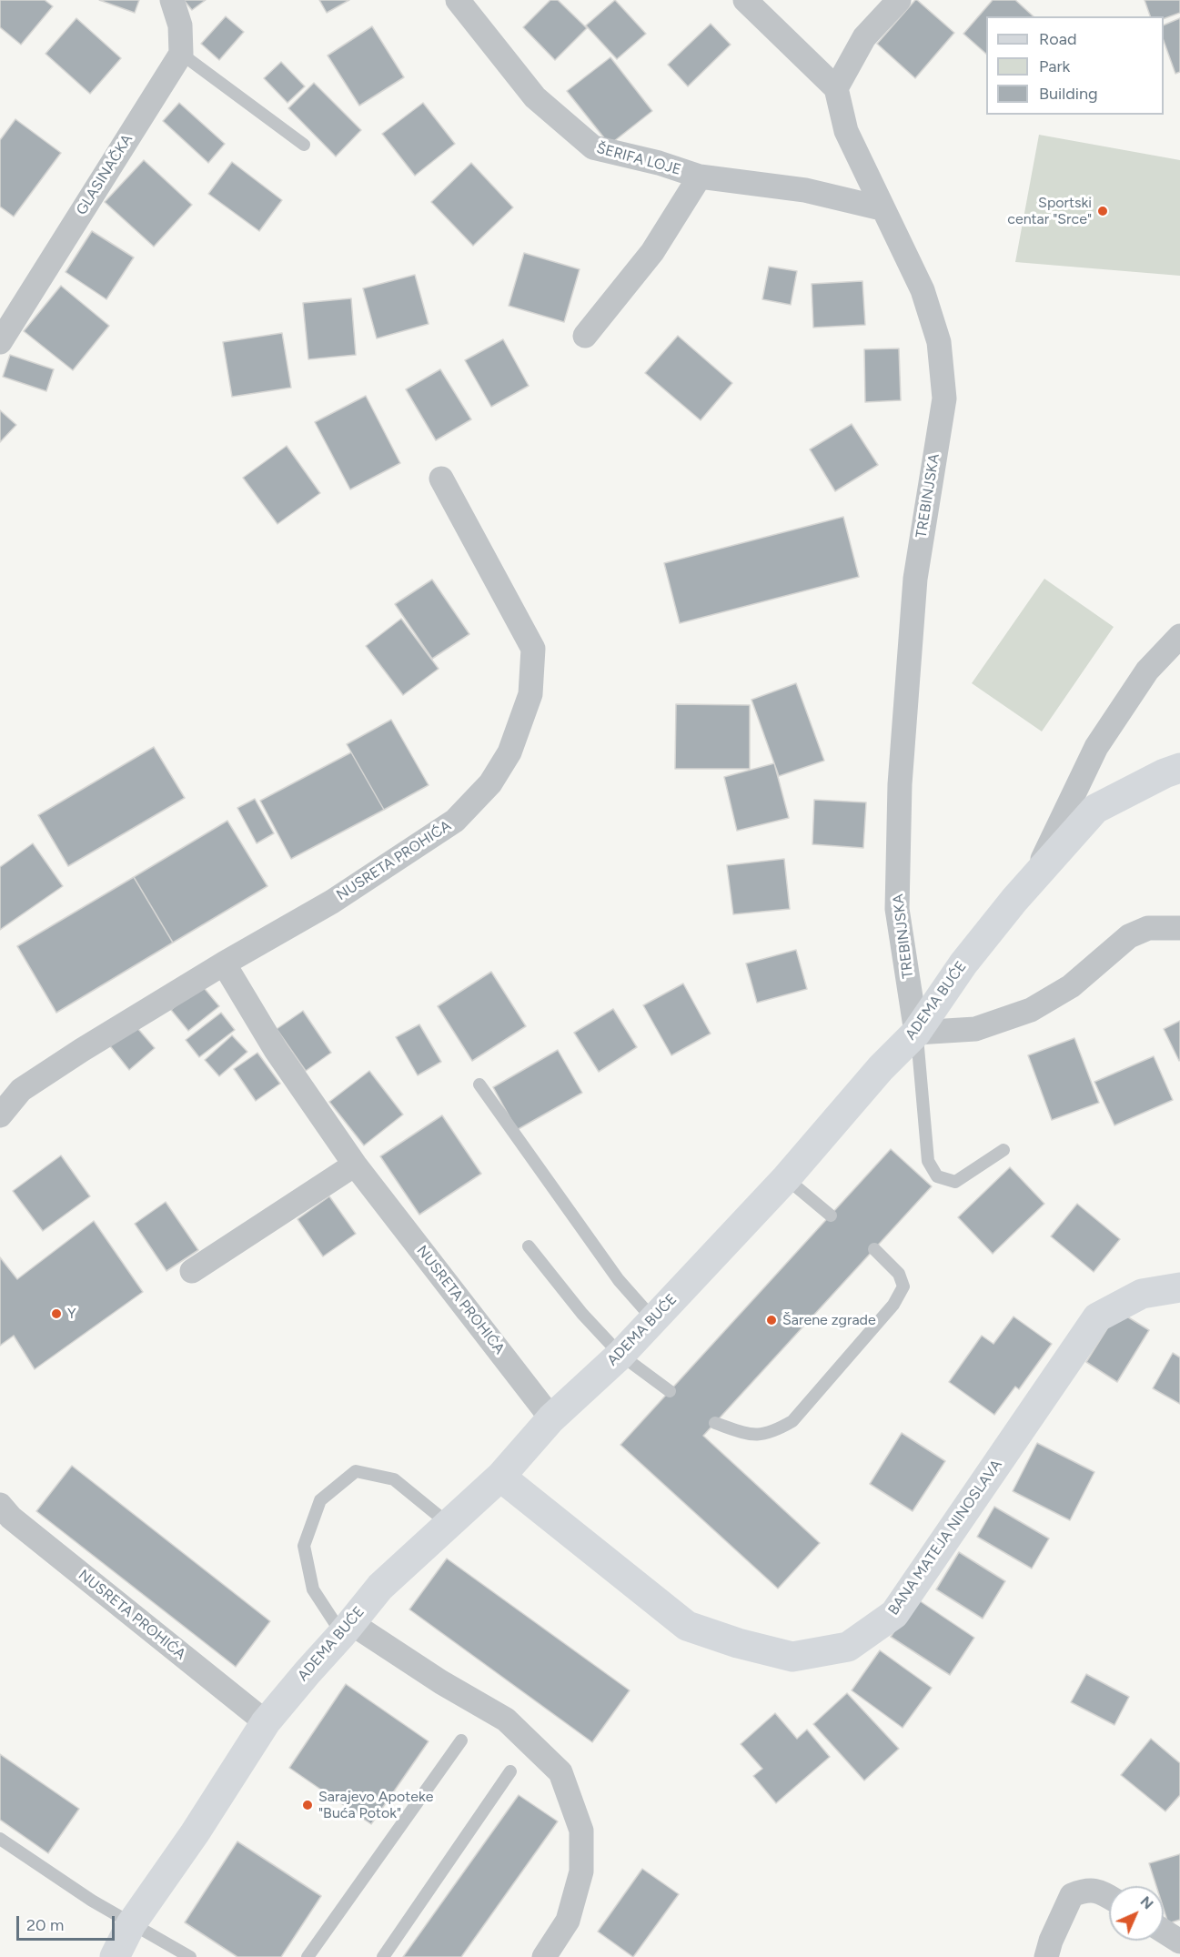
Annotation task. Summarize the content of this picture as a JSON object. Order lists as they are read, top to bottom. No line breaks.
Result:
{"streets":{"street":["ŠERIFA LOJE","GLASINAČKA","TREBINJSKA","NUSRETA PROHIĆA","ADEMA BUĆE","BANA MATEJA NINOSLAVA"]},"crossings":[["ŠERIFA LOJE","TREBINJSKA"],["TREBINJSKA","ADEMA BUĆE"],["NUSRETA PROHIĆA","ADEMA BUĆE"],["ADEMA BUĆE","BANA MATEJA NINOSLAVA"]],"places":["Sportski centar \"Srce\"","Y","Šarene zgrade","Sarajevo Apoteke \"Buća Potok\""],"legend":["Road","Park","Building"],"scale_bar":"20 m","north":"top right"}
